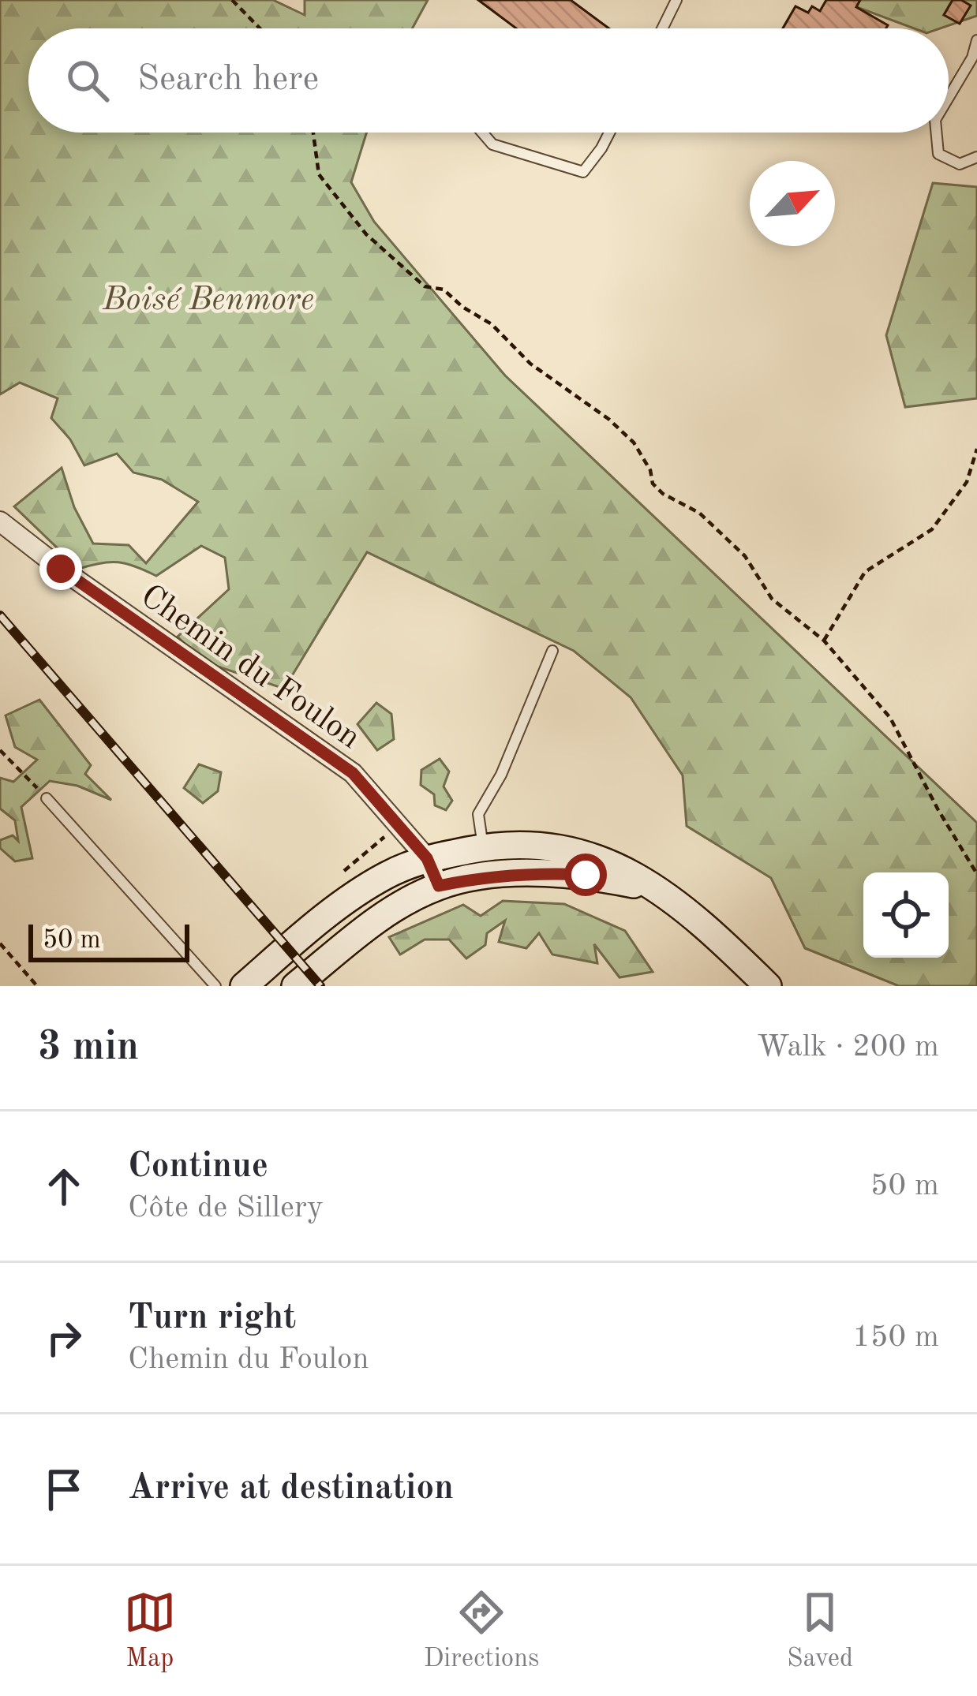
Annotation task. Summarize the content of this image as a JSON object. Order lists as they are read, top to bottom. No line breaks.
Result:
{"streets":{"street":["Chemin du Foulon"]},"parks":["Boisé Benmore"],"scale_bar":"50 m","north":"top right","page":{"search":"Search here","scale":"50 m","heading":["3 min","Walk · 200 m"],"list":[["Continue","Côte de Sillery","50 m"],["Turn right","Chemin du Foulon","150 m"],"Arrive at destination"],"nav":["Map","Directions","Saved"]}}
